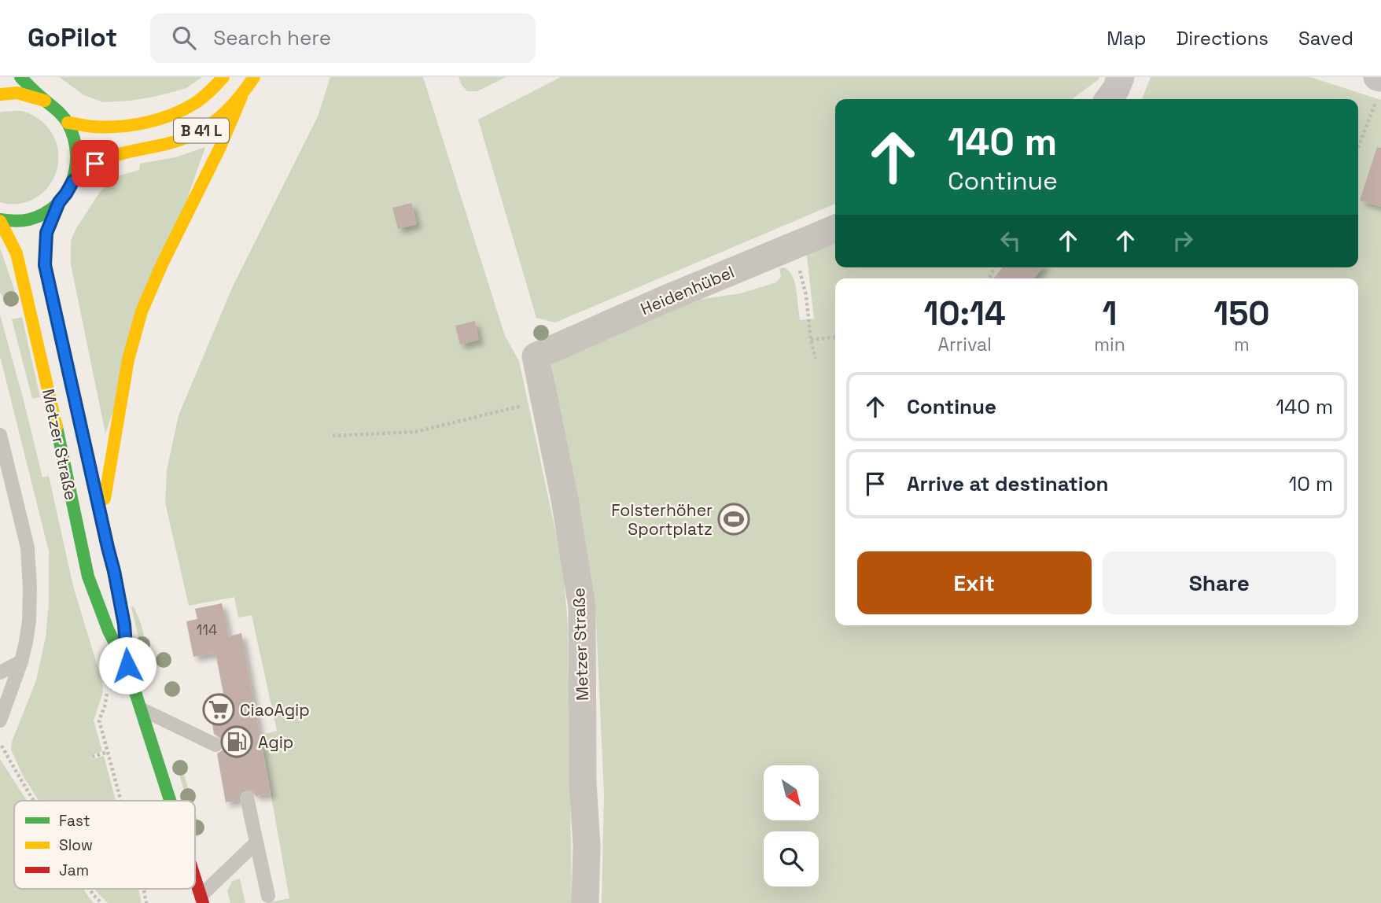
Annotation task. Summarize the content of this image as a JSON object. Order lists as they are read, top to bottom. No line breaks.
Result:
{"streets":{"main road":["B 41 L","Metzer Straße"],"street":["Heidenhübel"]},"crossings":[["B 41 L","Metzer Straße"],["Heidenhübel","Metzer Straße"]],"places":{"sports":["Folsterhöher Sportplatz"],"supermarket":["CiaoAgip"],"fuel station":["Agip"]},"house_numbers":["114"],"legend":["Fast","Slow","Jam"],"north":"bottom right","page":{"header":"GoPilot","search":"Search here","nav":["Map","Directions","Saved"],"turn":["140 m","Continue"],"eta":["10:14","Arrival","1","min","150","m"],"list":[{"name":"Continue","value":"140 m"},{"name":"Arrive at destination","value":"10 m"}],"buttons":["Exit","Share"]}}
